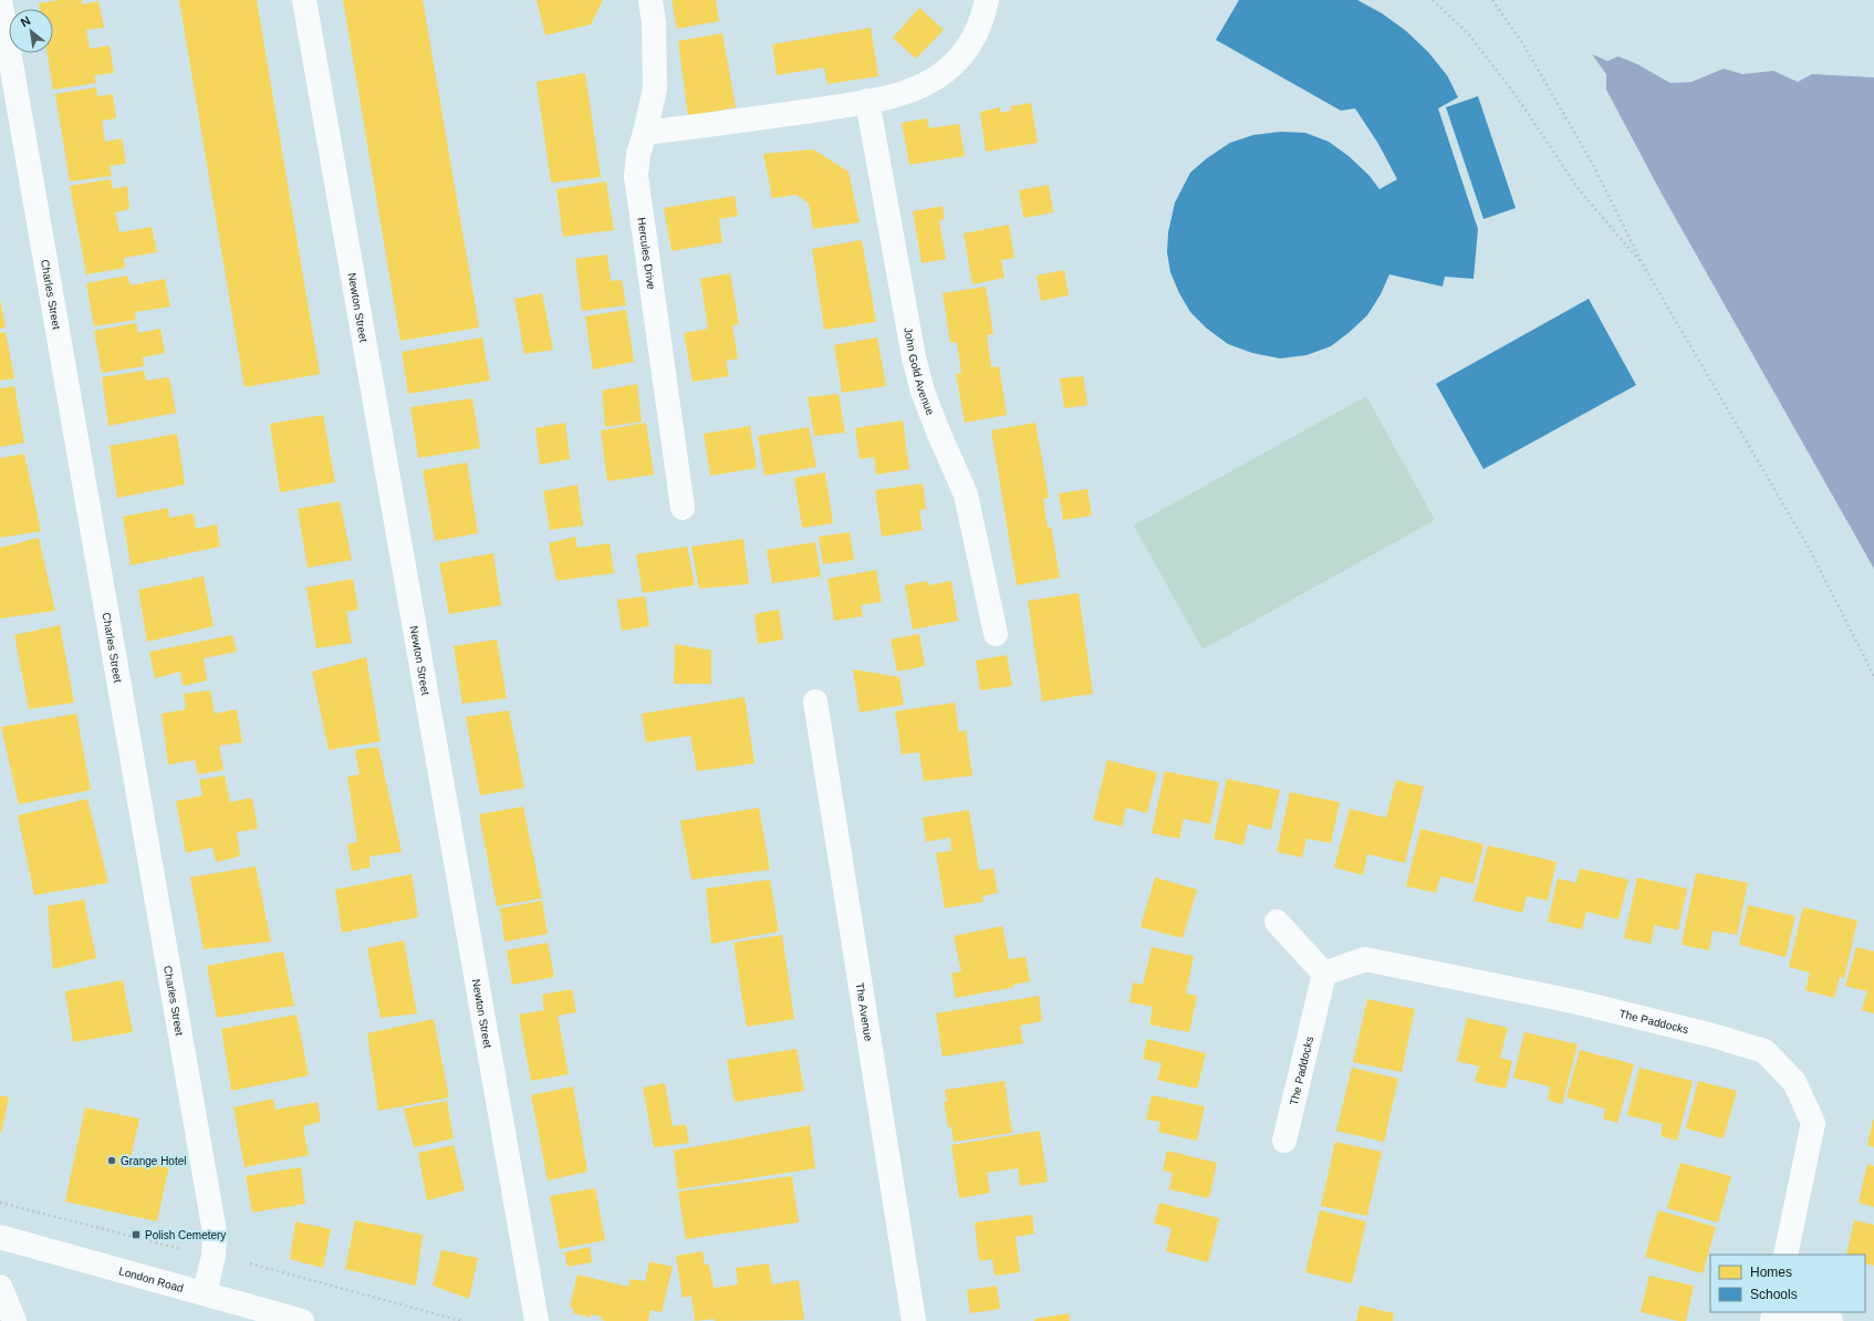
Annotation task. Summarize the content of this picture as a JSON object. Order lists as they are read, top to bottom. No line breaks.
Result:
{"streets":{"street":["Hercules Drive","Charles Street","Newton Street","John Gold Avenue","The Avenue","The Paddocks","London Road"]},"crossings":[["Charles Street","London Road"]],"places":{"other":["Grange Hotel"],"transit":["Polish Cemetery"]},"legend":["Homes","Schools"],"north":"top left"}
